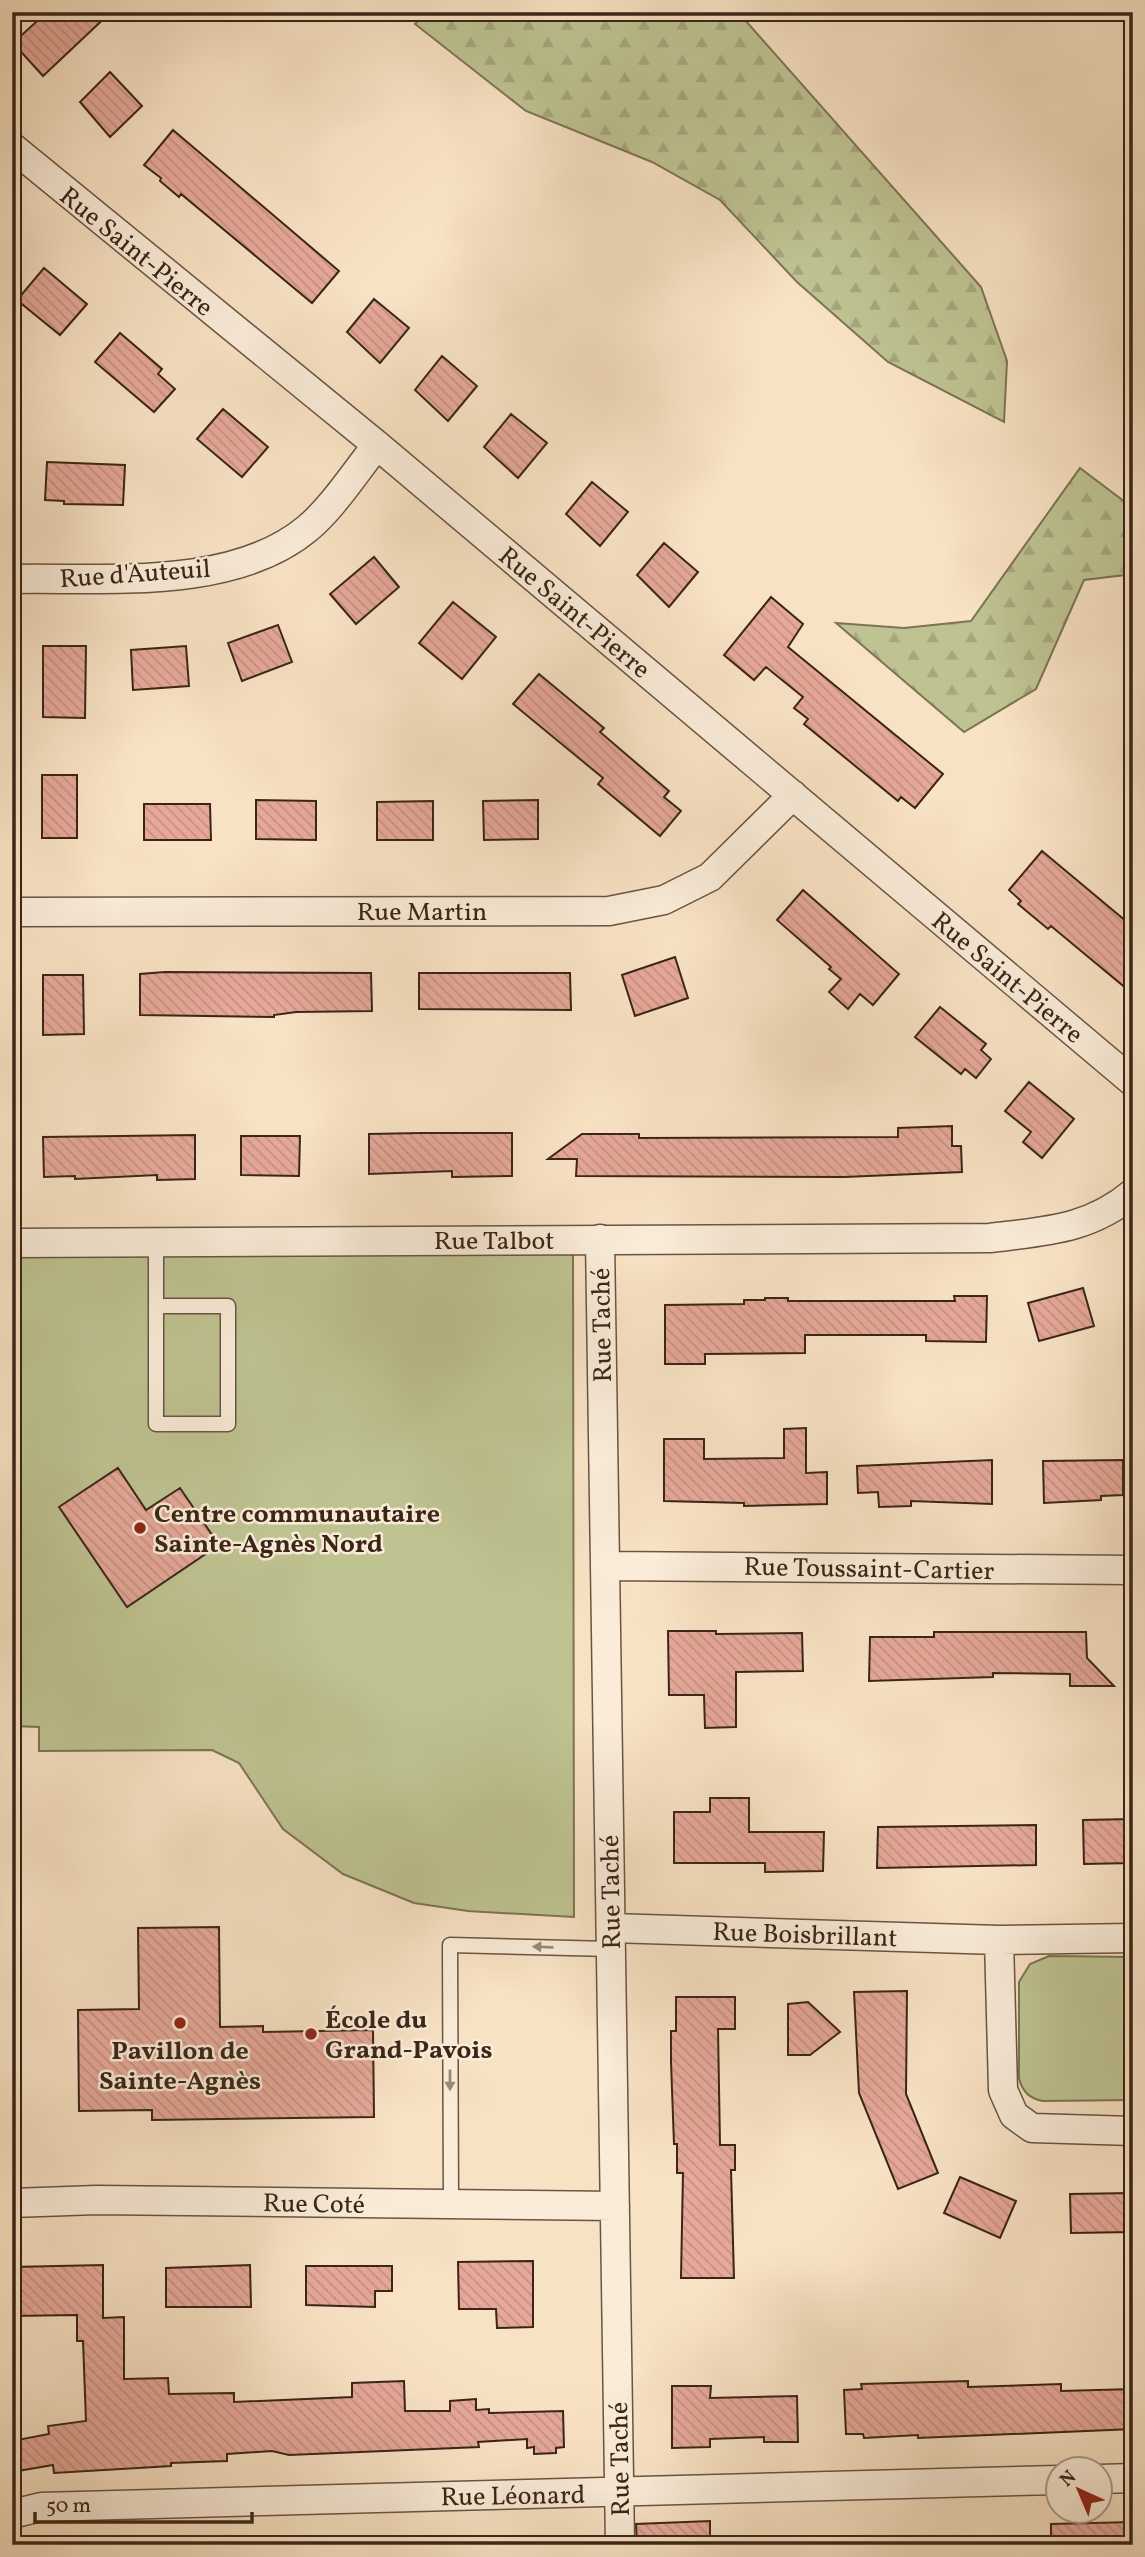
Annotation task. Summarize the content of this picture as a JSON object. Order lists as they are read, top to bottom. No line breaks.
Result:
{"streets":{"street":["Rue Saint-Pierre","Rue d'Auteuil","Rue Martin","Rue Talbot","Rue Taché","Rue Toussaint-Cartier","Rue Boisbrillant","Rue Coté","Rue Léonard"]},"crossings":[["Rue Saint-Pierre","Rue d'Auteuil"],["Rue Saint-Pierre","Rue Martin"],["Rue Talbot","Rue Taché"],["Rue Taché","Rue Toussaint-Cartier"],["Rue Taché","Rue Boisbrillant"],["Rue Taché","Rue Coté"],["Rue Taché","Rue Léonard"]],"places":["Centre communautaire Sainte-Agnès Nord","Pavillon de Sainte-Agnès","École du Grand-Pavois"],"scale_bar":"50 m","north":"top left"}
